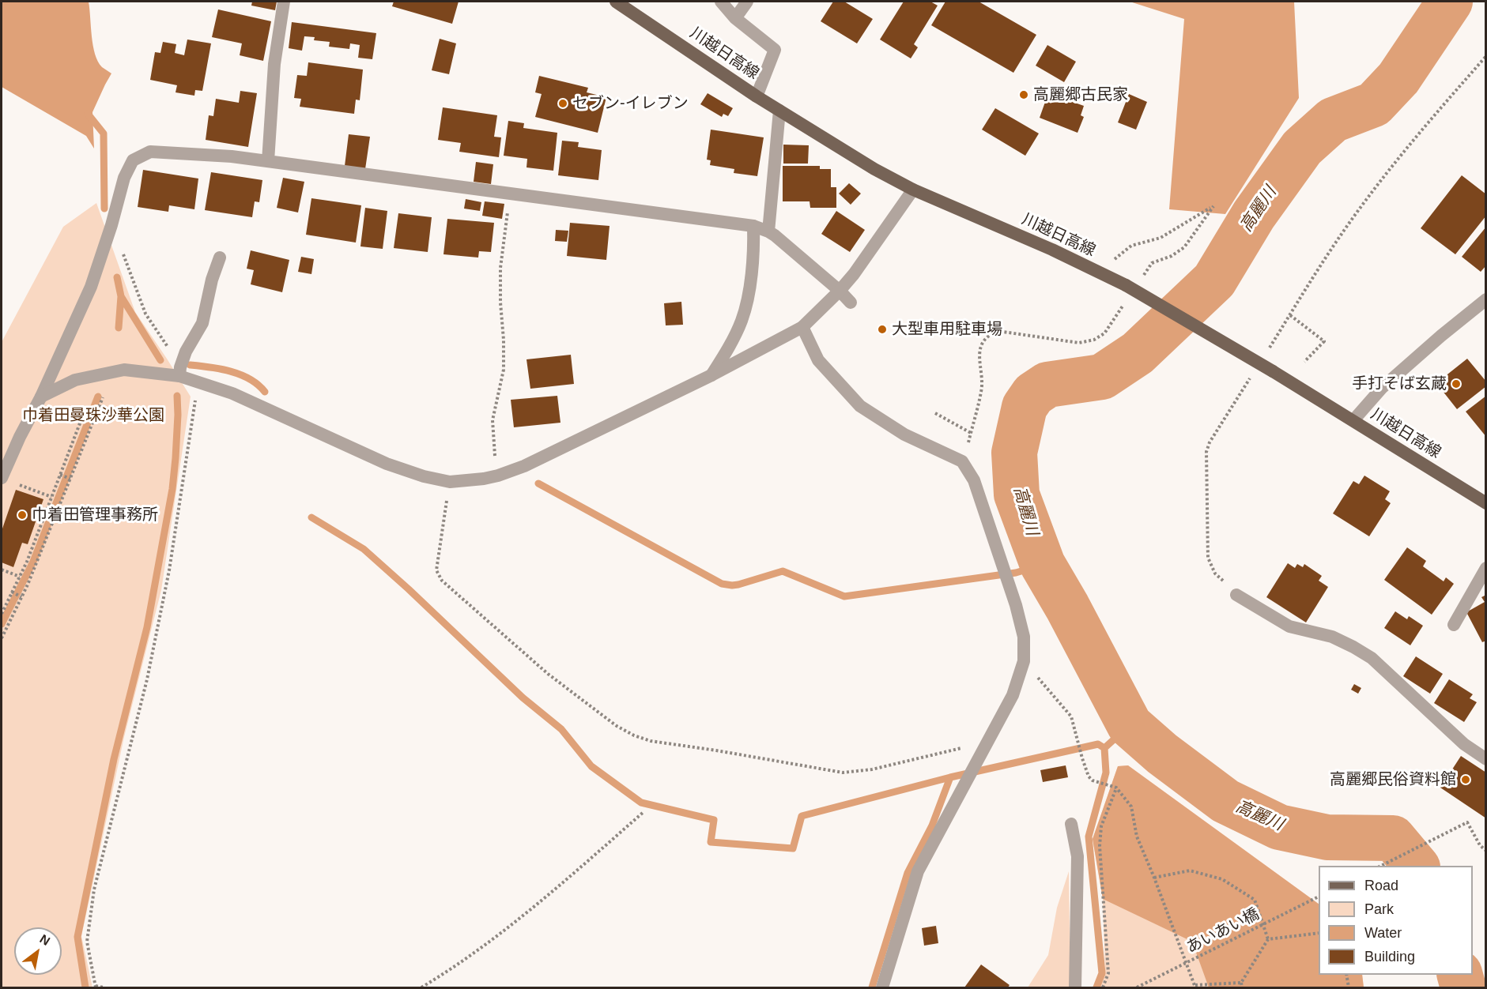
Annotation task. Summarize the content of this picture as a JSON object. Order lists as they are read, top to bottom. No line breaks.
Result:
{"streets":{"main road":["川越日高線"],"path":["あいあい橋"]},"water":["高麗川"],"parks":["巾着田曼珠沙華公園"],"places":["高麗郷古民家","セブン-イレブン","大型車用駐車場","手打そば玄蔵","巾着田管理事務所","高麗郷民俗資料館"],"legend":["Road","Park","Water","Building"],"north":"top right"}
